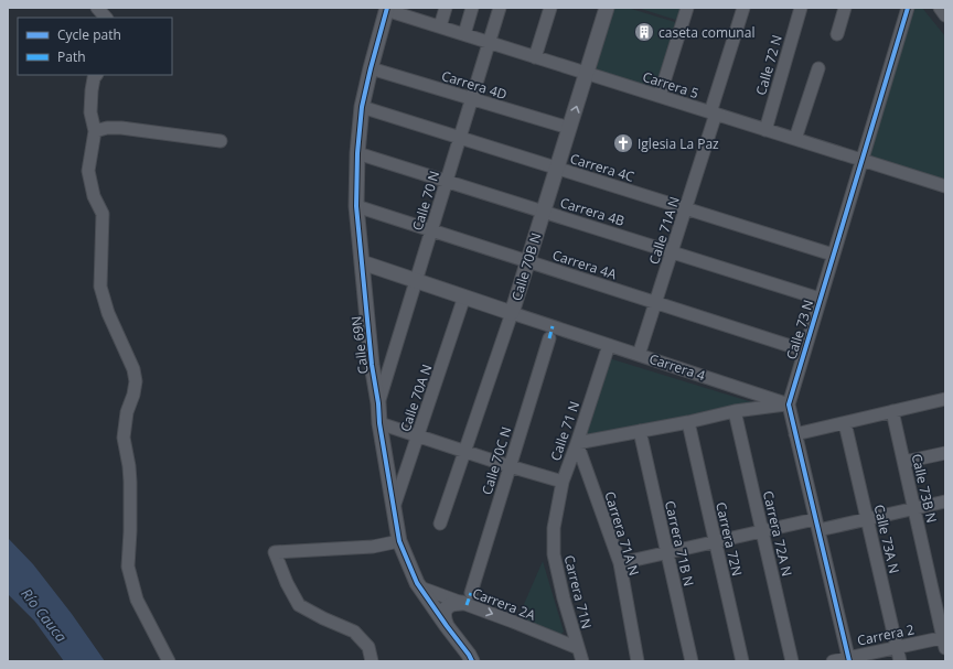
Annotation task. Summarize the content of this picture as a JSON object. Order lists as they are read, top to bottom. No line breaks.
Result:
{"streets":{"street":["Calle 72 N","Carrera 4D","Carrera 5","Carrera 4C","Calle 70 N","Carrera 4B","Calle 71A N","Carrera 4A","Calle 70B N","Calle 73 N","Calle 69N","Carrera 4","Calle 70A N","Calle 71 N","Calle 70C N","Calle 73B N","Carrera 71A N","Carrera 72A N","Carrera 72N","Calle 73A N","Carrera 71B N","Carrera 71N","Carrera 2A","Carrera 2"]},"crossings":[["Calle 72 N","Carrera 5"],["Carrera 4D","Calle 70 N"],["Carrera 4D","Calle 70B N"],["Carrera 4D","Calle 69N"],["Carrera 5","Calle 70 N"],["Carrera 5","Calle 71A N"],["Carrera 5","Calle 70B N"],["Carrera 5","Calle 73 N"],["Carrera 5","Calle 69N"],["Carrera 4C","Calle 70 N"],["Carrera 4C","Calle 71A N"],["Carrera 4C","Calle 70B N"],["Carrera 4C","Calle 73 N"],["Carrera 4C","Calle 69N"],["Calle 70 N","Carrera 4B"],["Calle 70 N","Carrera 4A"],["Calle 70 N","Calle 69N"],["Calle 70 N","Carrera 4"],["Carrera 4B","Calle 71A N"],["Carrera 4B","Calle 70B N"],["Carrera 4B","Calle 73 N"],["Carrera 4B","Calle 69N"],["Calle 71A N","Carrera 4A"],["Calle 71A N","Carrera 4"],["Carrera 4A","Calle 70B N"],["Carrera 4A","Calle 73 N"],["Carrera 4A","Calle 69N"],["Calle 70B N","Carrera 4"],["Calle 73 N","Carrera 4"],["Calle 73 N","Carrera 2"],["Calle 69N","Carrera 4"],["Calle 69N","Calle 70A N"],["Calle 69N","Carrera 2A"],["Carrera 4","Calle 70A N"],["Carrera 4","Calle 71 N"],["Calle 71 N","Carrera 71A N"],["Calle 71 N","Carrera 71N"],["Calle 70C N","Carrera 2A"],["Calle 73B N","Carrera 2"],["Calle 73A N","Carrera 2"],["Carrera 71N","Carrera 2A"]],"one_way":["Carrera 2A"],"water":["Río Cauca"],"places":{"building":["caseta comunal"],"church":["Iglesia La Paz"]},"legend":["Cycle path","Path"]}
